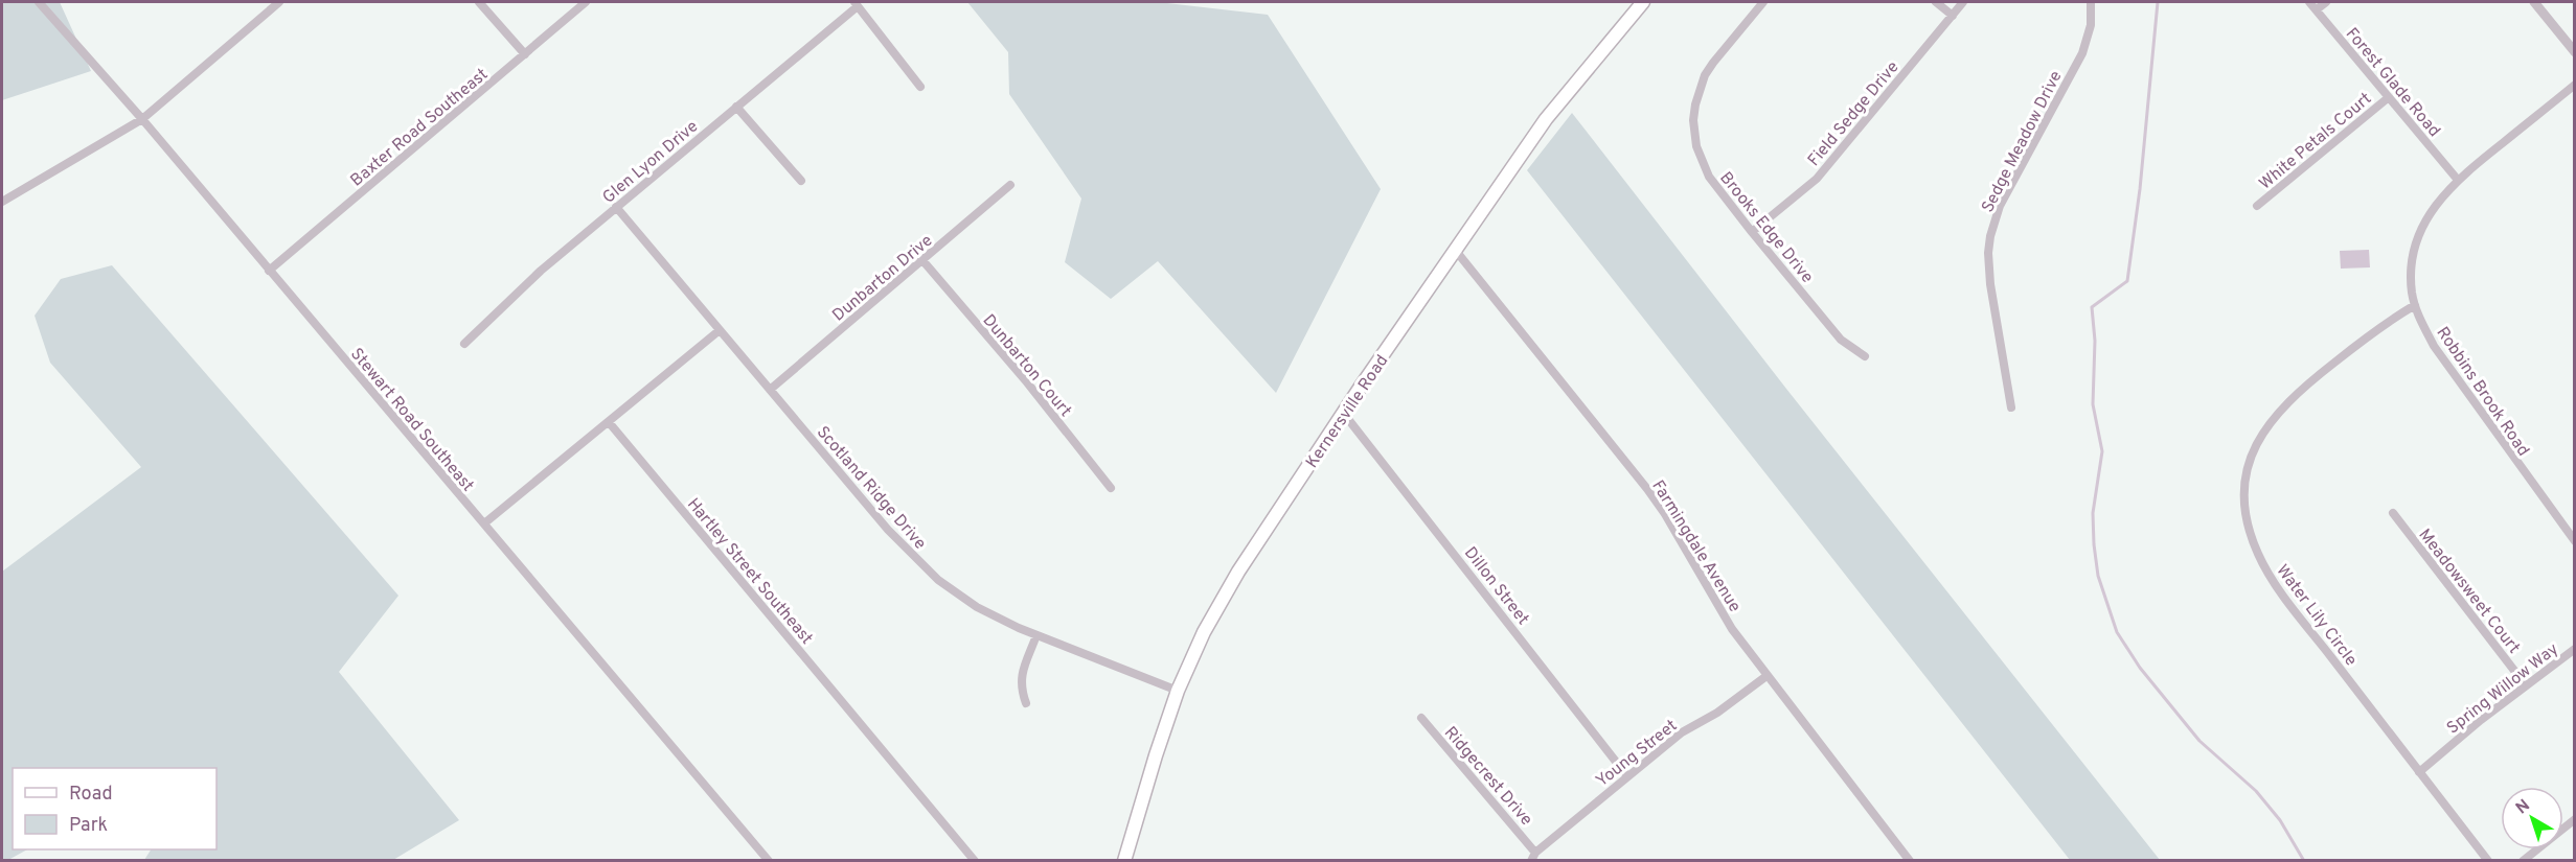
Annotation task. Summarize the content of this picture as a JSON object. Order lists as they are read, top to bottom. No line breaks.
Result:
{"streets":{"main road":["Kernersville Road"],"street":["Forest Glade Road","Field Sedge Drive","Baxter Road Southeast","White Petals Court","Sedge Meadow Drive","Glen Lyon Drive","Brooks Edge Drive","Dunbarton Drive","Dunbarton Court","Robbins Brook Road","Stewart Road Southeast","Scotland Ridge Drive","Farmingdale Avenue","Hartley Street Southeast","Dillon Street","Meadowsweet Court","Water Lily Circle","Spring Willow Way","Young Street","Ridgecrest Drive"]},"crossings":[["Forest Glade Road","White Petals Court"],["Forest Glade Road","Robbins Brook Road"],["Field Sedge Drive","Brooks Edge Drive"],["Baxter Road Southeast","Stewart Road Southeast"],["Glen Lyon Drive","Scotland Ridge Drive"],["Dunbarton Drive","Dunbarton Court"],["Dunbarton Drive","Scotland Ridge Drive"],["Robbins Brook Road","Water Lily Circle"],["Kernersville Road","Scotland Ridge Drive"],["Kernersville Road","Farmingdale Avenue"],["Kernersville Road","Dillon Street"],["Farmingdale Avenue","Young Street"],["Dillon Street","Young Street"],["Meadowsweet Court","Spring Willow Way"],["Water Lily Circle","Spring Willow Way"],["Young Street","Ridgecrest Drive"]],"legend":["Road","Park"],"north":"top left"}
